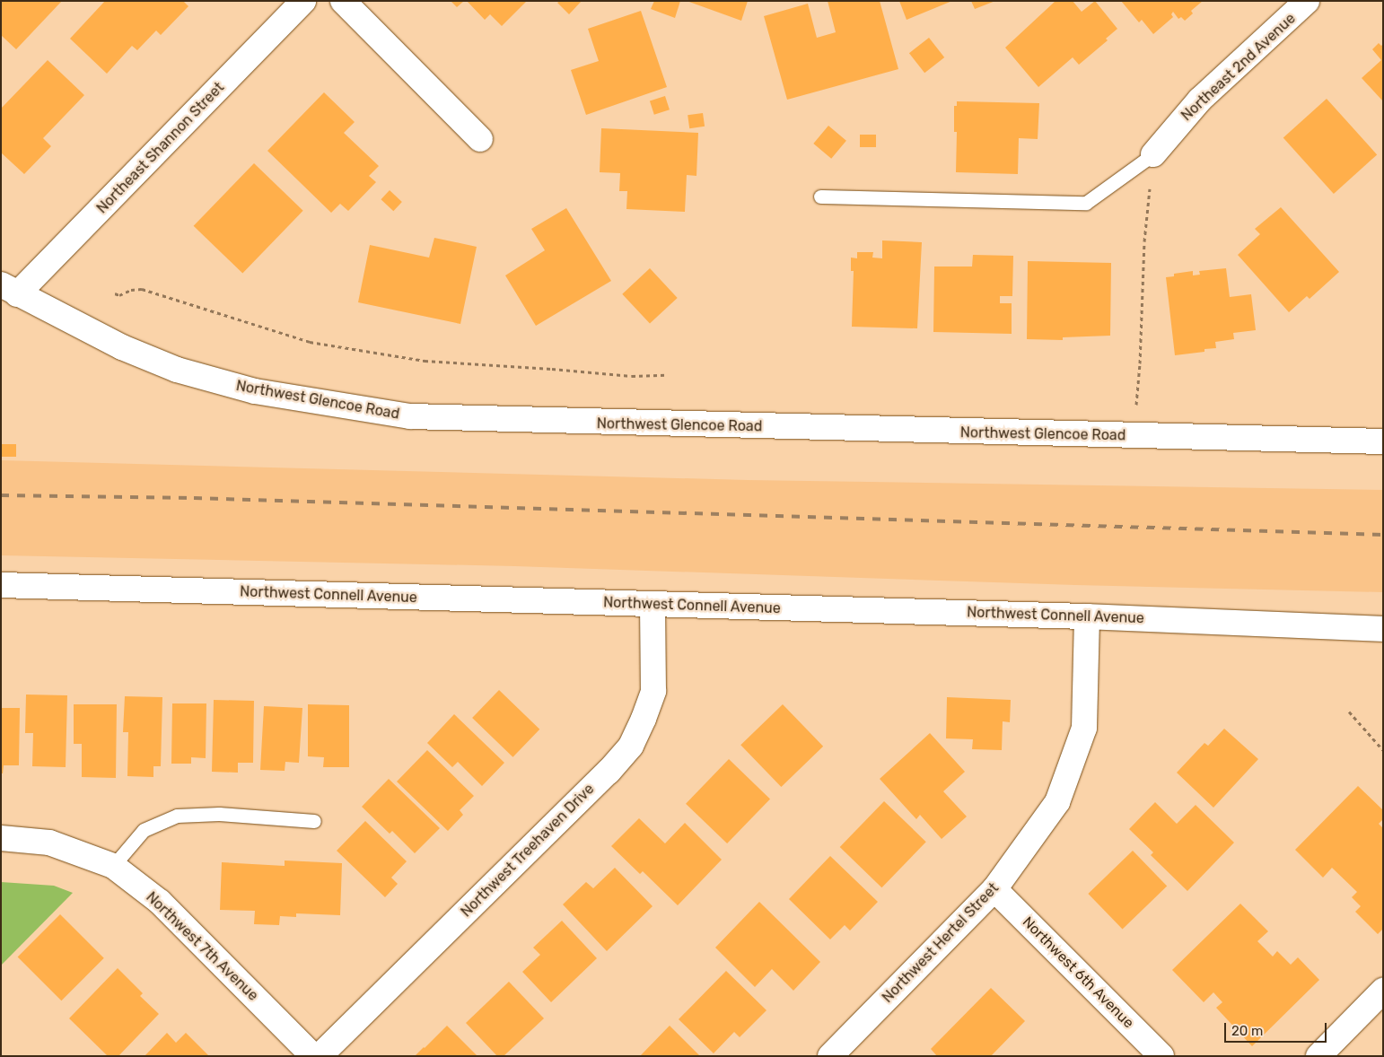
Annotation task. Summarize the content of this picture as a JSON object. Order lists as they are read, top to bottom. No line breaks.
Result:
{"streets":{"street":["Northeast 2nd Avenue","Northeast Shannon Street","Northwest Glencoe Road","Northwest Connell Avenue","Northwest Treehaven Drive","Northwest Hertel Street","Northwest 7th Avenue","Northwest 6th Avenue"]},"crossings":[["Northeast Shannon Street","Northwest Glencoe Road"],["Northwest Connell Avenue","Northwest Treehaven Drive"],["Northwest Connell Avenue","Northwest Hertel Street"],["Northwest Hertel Street","Northwest 6th Avenue"]],"scale_bar":"20 m"}
